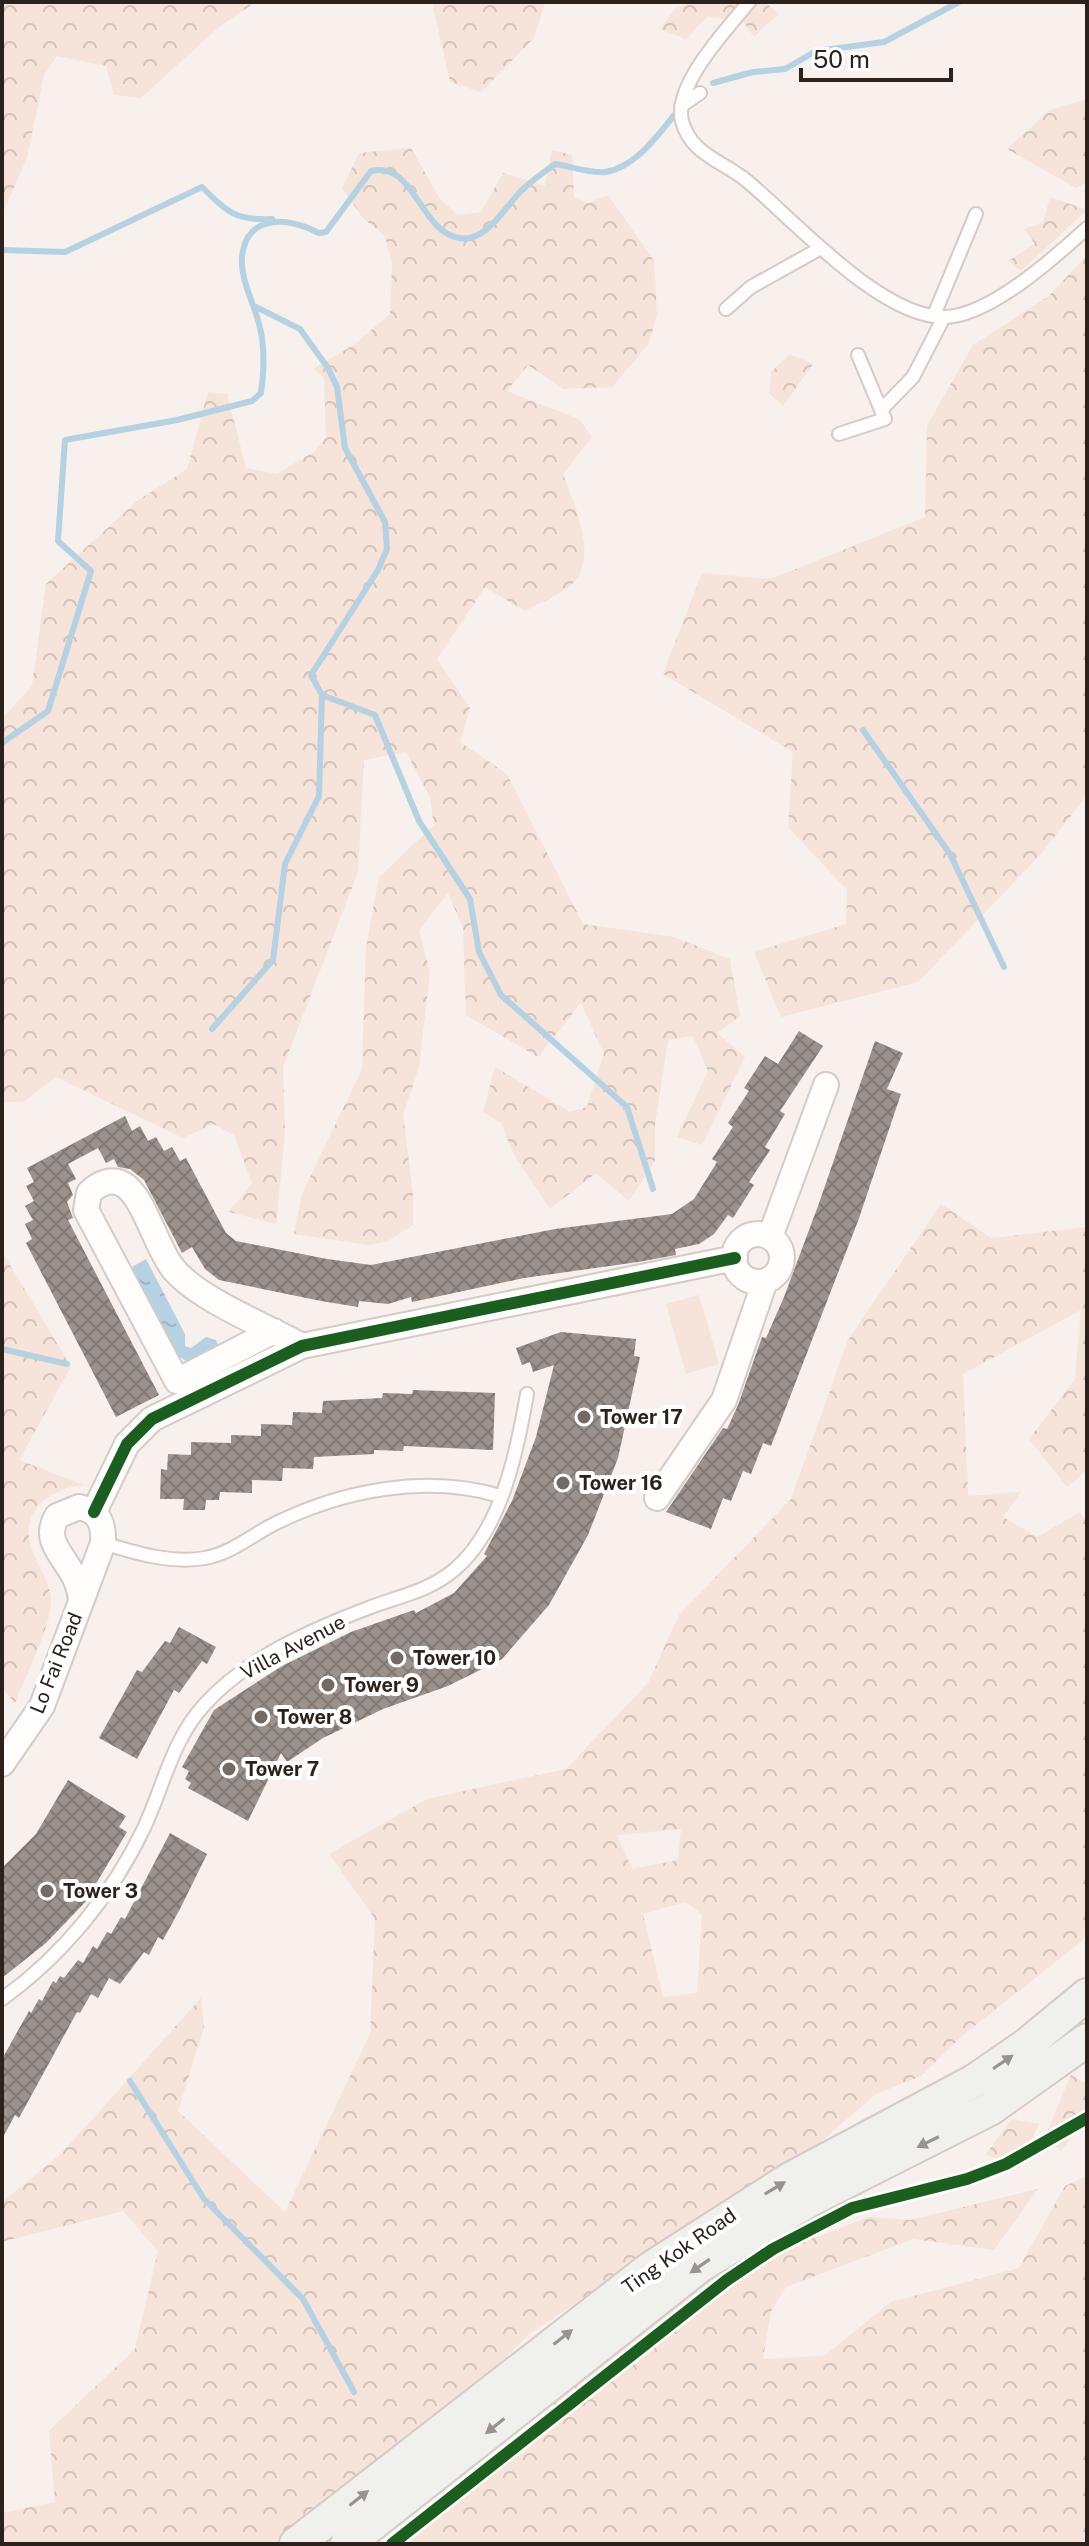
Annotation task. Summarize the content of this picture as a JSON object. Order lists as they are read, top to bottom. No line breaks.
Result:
{"streets":{"main road":["Ting Kok Road"],"street":["Lo Fai Road"],"lane":["Villa Avenue"]},"places":["Tower 17","Tower 16","Tower 10","Tower 9","Tower 8","Tower 7","Tower 3"],"scale_bar":"50 m"}
